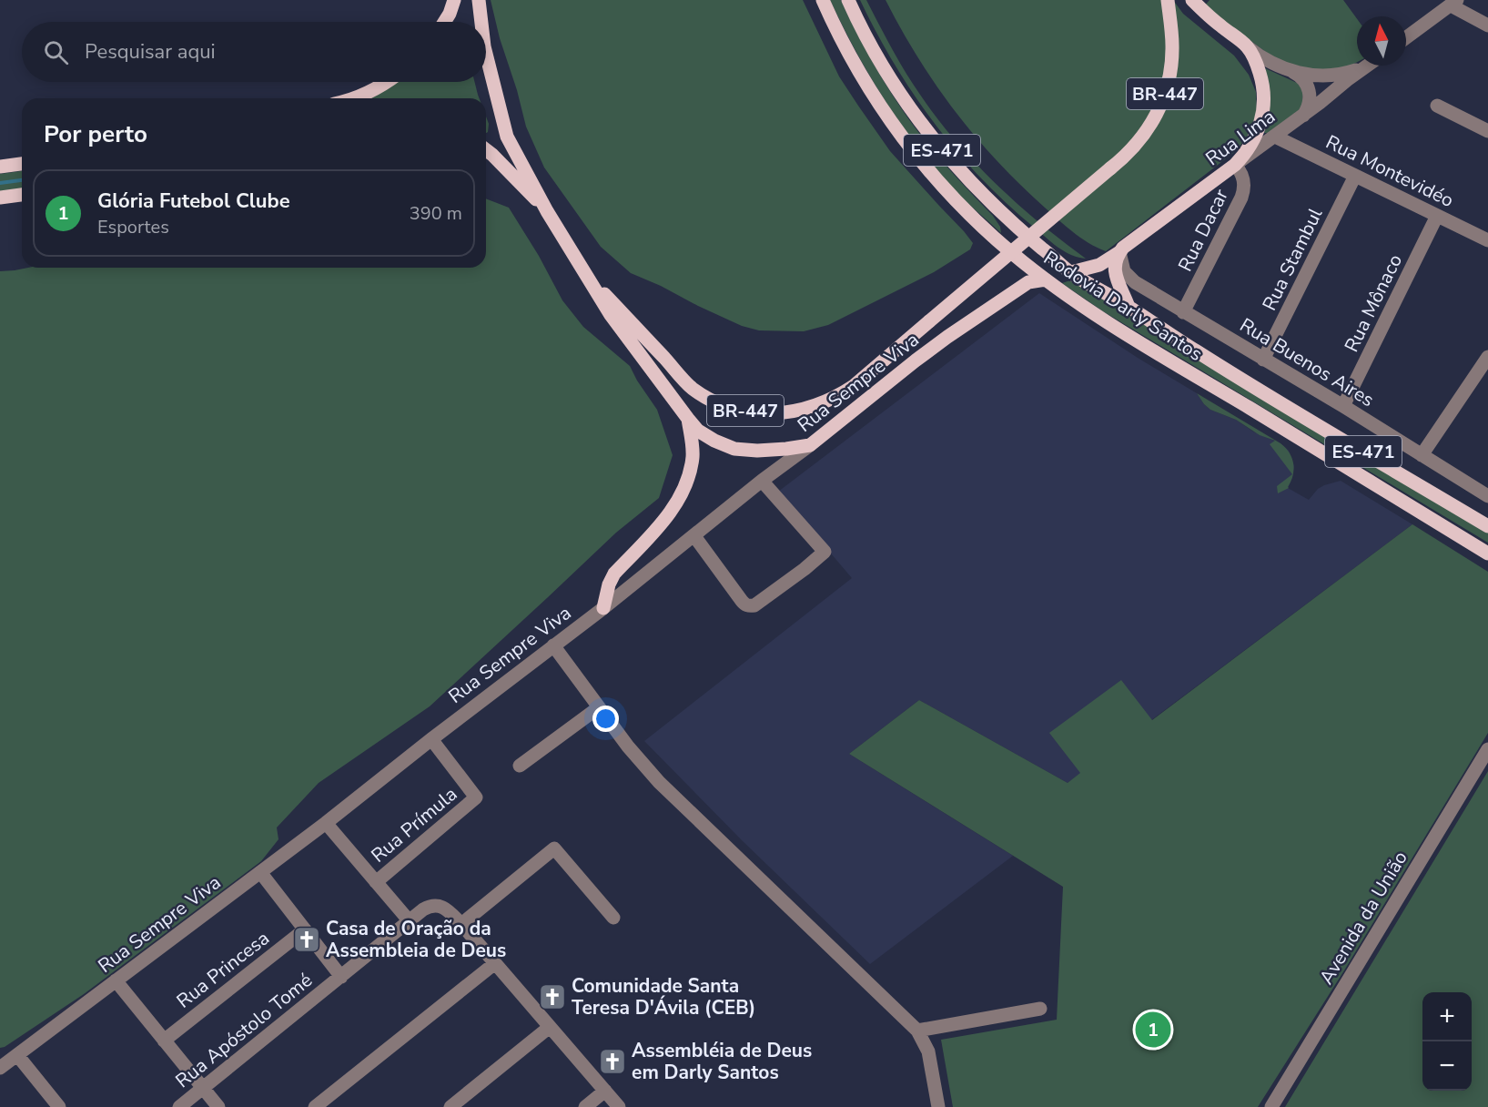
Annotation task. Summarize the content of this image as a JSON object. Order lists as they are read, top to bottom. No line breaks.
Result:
{"streets":{"main road":["BR-447","Rua Lima","ES-471","Rodovia Darly Santos","Rua Sempre Viva"],"street":["Rua Montevidéo","Rua Dacar","Rua Stambul","Rua Mônaco","Rua Buenos Aires","Rua Prímula","Avenida da União","Rua Princesa","Rua Apóstolo Tomé"]},"crossings":[["BR-447","Rua Sempre Viva"],["Rua Lima","Rua Montevidéo"],["Rua Lima","Rua Dacar"],["Rua Lima","Rodovia Darly Santos"],["Rua Lima","Rua Buenos Aires"],["Rua Montevidéo","Rua Stambul"],["Rua Montevidéo","Rua Mônaco"],["Rua Dacar","Rua Buenos Aires"],["Rua Stambul","Rua Buenos Aires"],["Rua Mônaco","Rua Buenos Aires"],["Rodovia Darly Santos","Rua Sempre Viva"],["Rua Sempre Viva","Rua Prímula"]],"places":{"church":["Casa de Oração da Assembleia de Deus","Comunidade Santa Teresa D'Ávila (CEB)","Assembléia de Deus em Darly Santos"]},"north":"top","page":{"search":"Pesquisar aqui","heading":"Por perto","list":[{"mark":"1","name":"Glória Futebol Clube","note":"Esportes","value":"390 m"}],"map_buttons":["+","−"],"pins":"1"}}
